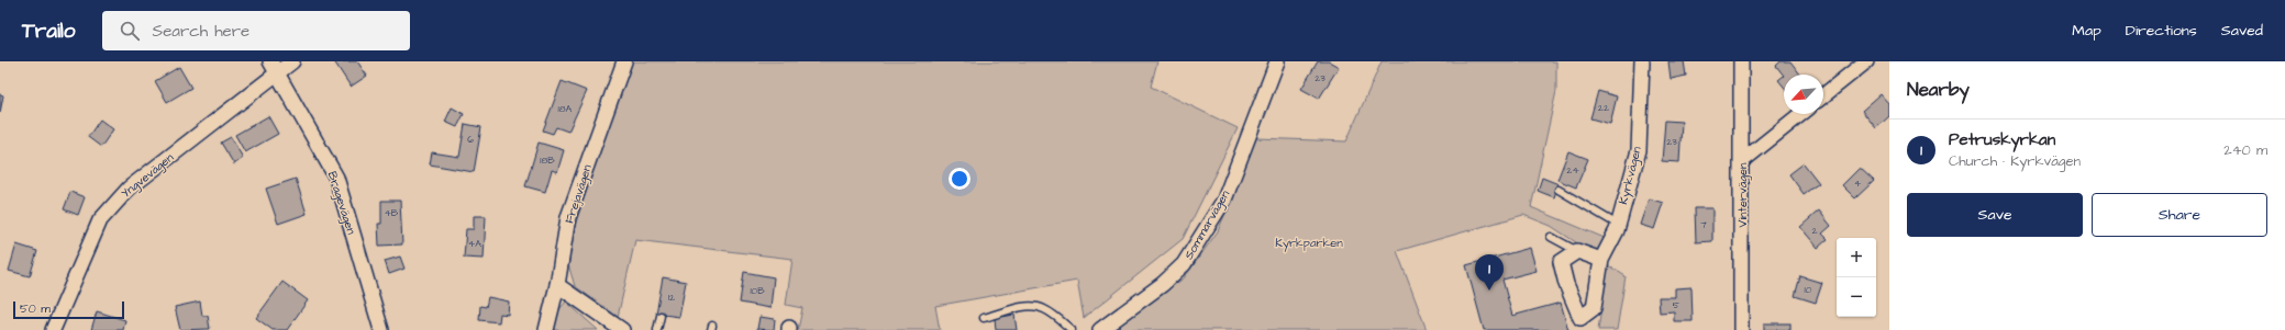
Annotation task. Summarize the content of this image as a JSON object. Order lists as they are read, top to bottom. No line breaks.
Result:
{"streets":{"street":["Yngvevägen","Kyrkvägen","Frejavägen","Vintervägen","Bragevägen","Sommarvägen"]},"crossings":[["Yngvevägen","Bragevägen"]],"parks":["Kyrkparken"],"house_numbers":["23","22","18A","6","23","18B","24","4","4B","7","2","4A","10","10B","12","5"],"scale_bar":"50 m","north":"bottom left","page":{"header":"Trailo","search":"Search here","nav":["Map","Directions","Saved"],"heading":"Nearby","list":[{"mark":"1","name":"Petruskyrkan","note":"Church · Kyrkvägen","value":"240 m"}],"buttons":["Save","Share"],"map_buttons":["+","−"],"pins":"1","scale":"50 m"}}
